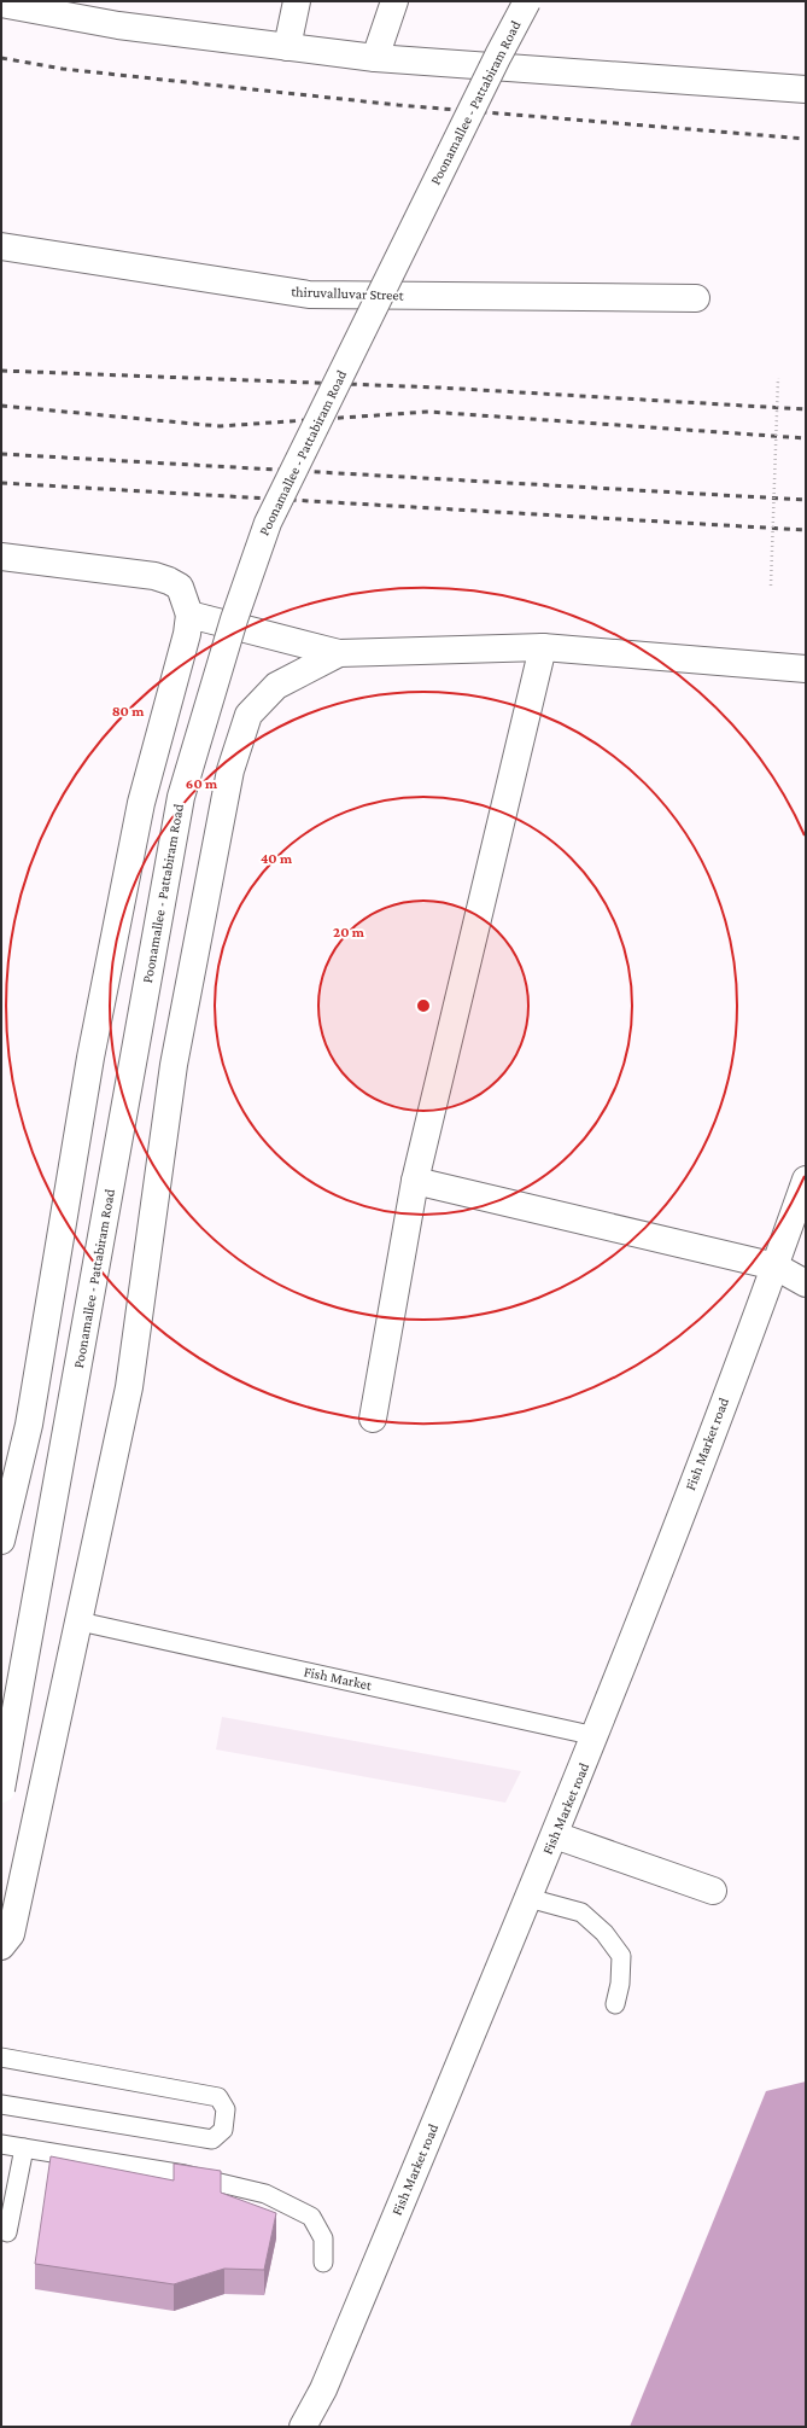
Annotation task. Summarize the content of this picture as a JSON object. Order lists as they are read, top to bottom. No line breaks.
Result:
{"streets":{"street":["Poonamallee - Pattabiram Road","thiruvalluvar Street","Fish Market road"],"lane":["Fish Market"]},"crossings":[["Fish Market road","Fish Market"]],"rings":["80 m","60 m","40 m","20 m"]}
